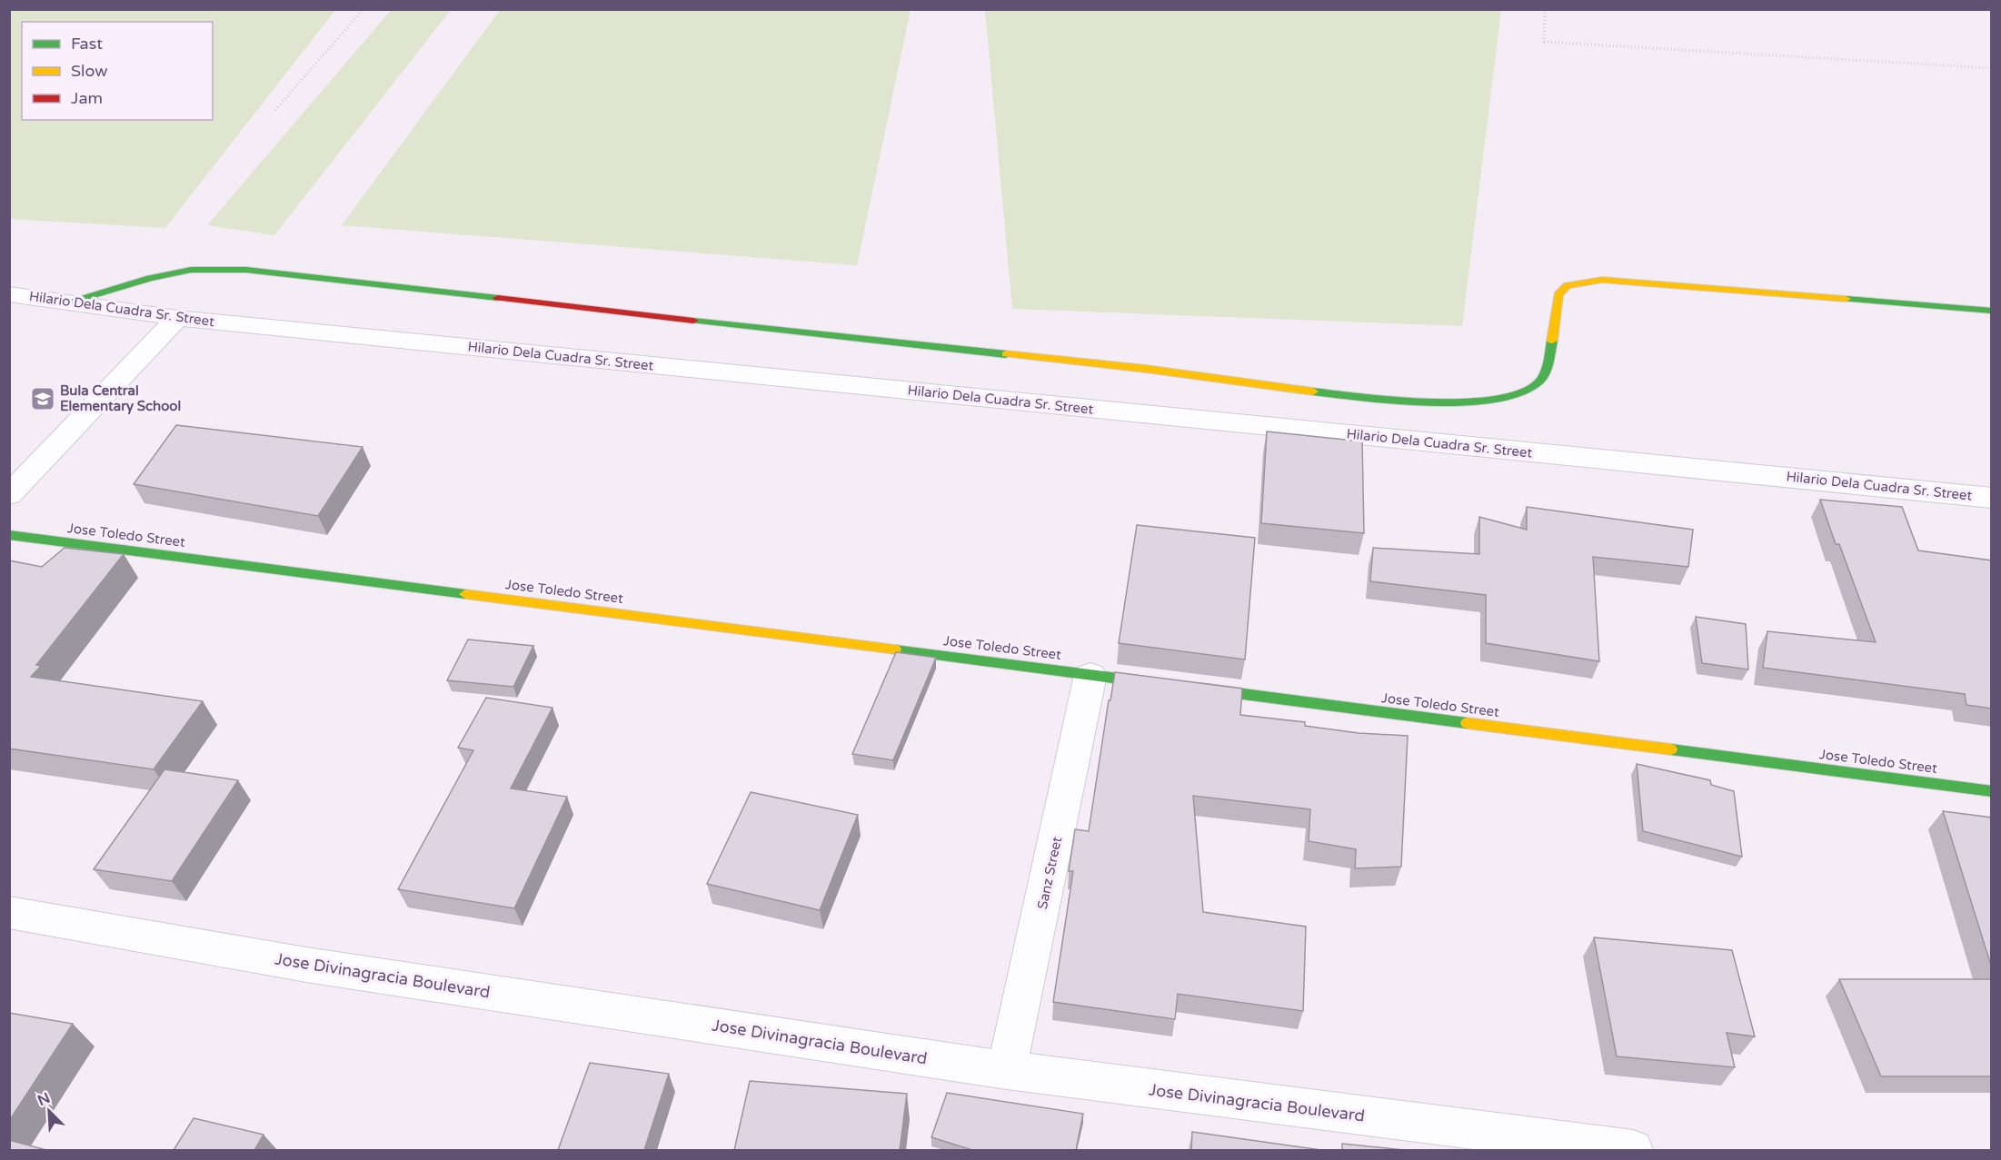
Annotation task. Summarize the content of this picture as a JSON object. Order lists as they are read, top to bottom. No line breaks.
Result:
{"streets":{"street":["Hilario Dela Cuadra Sr. Street","Jose Toledo Street","Sanz Street","Jose Divinagracia Boulevard"]},"crossings":[["Jose Toledo Street","Sanz Street"],["Sanz Street","Jose Divinagracia Boulevard"]],"places":{"school or university":["Bula Central Elementary School"]},"legend":["Fast","Slow","Jam"],"north":"top left"}
